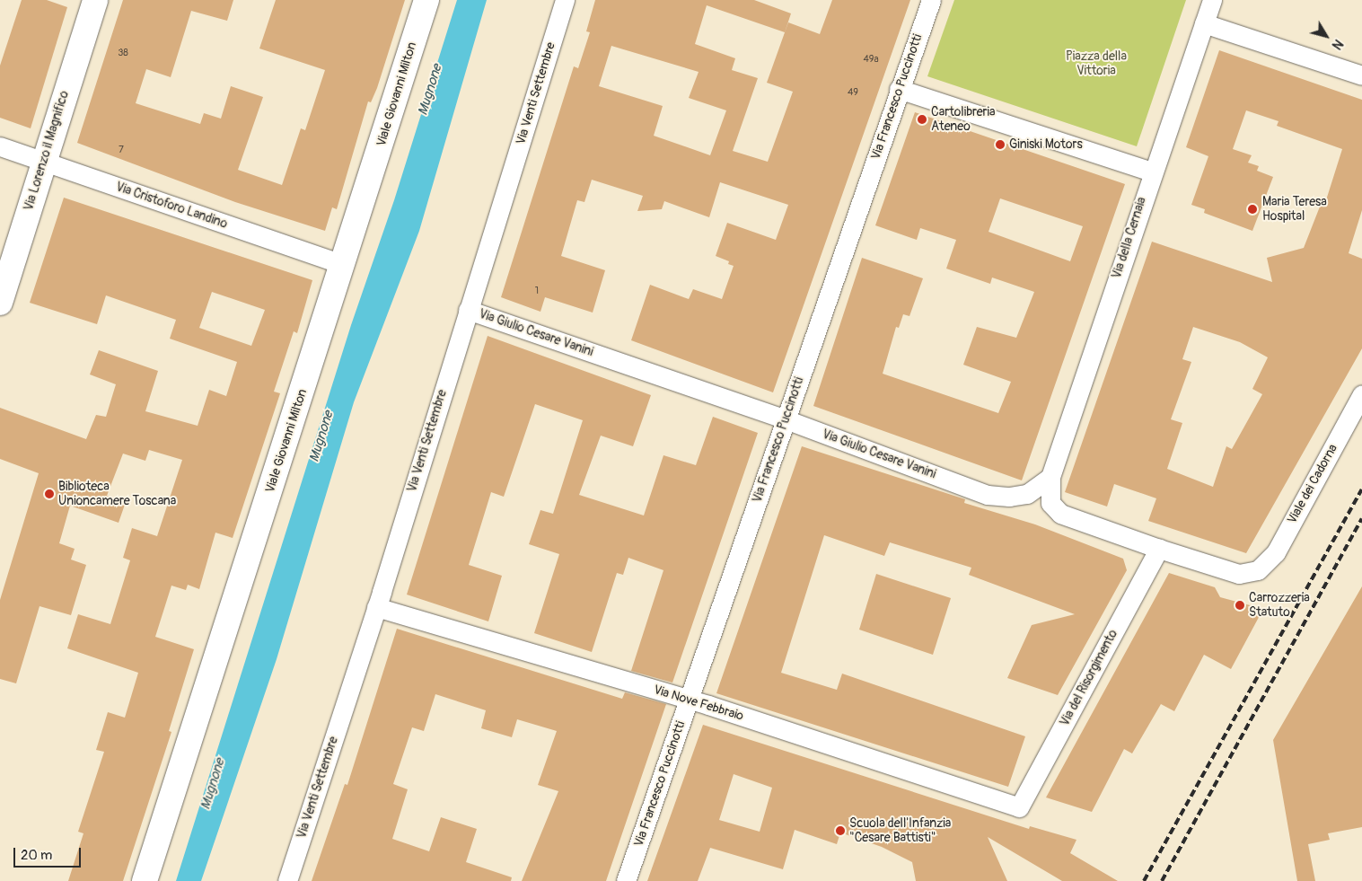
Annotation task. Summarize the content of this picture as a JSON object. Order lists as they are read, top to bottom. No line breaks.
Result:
{"streets":{"main road":["Viale Giovanni Milton","Via Lorenzo il Magnifico"],"street":["Via Venti Settembre","Via Francesco Puccinotti","Via Cristoforo Landino","Via della Cernaia","Via Giulio Cesare Vanini","Viale dei Cadorna","Via del Risorgimento","Via Nove Febbraio"]},"crossings":[["Via Venti Settembre","Via Giulio Cesare Vanini"],["Via Venti Settembre","Via Nove Febbraio"],["Viale Giovanni Milton","Via Cristoforo Landino"],["Via Francesco Puccinotti","Via Giulio Cesare Vanini"],["Via Francesco Puccinotti","Via Nove Febbraio"],["Via Lorenzo il Magnifico","Via Cristoforo Landino"],["Via della Cernaia","Via Giulio Cesare Vanini"],["Viale dei Cadorna","Via del Risorgimento"],["Via del Risorgimento","Via Nove Febbraio"]],"water":["Mugnone"],"parks":["Piazza della Vittoria"],"places":["Cartolibreria Ateneo","Giniski Motors","Maria Teresa Hospital","Biblioteca Unioncamere Toscana","Carrozzeria Statuto","Scuola dell'Infanzia \"Cesare Battisti\""],"house_numbers":["38","49a","49","7","1"],"scale_bar":"20 m","north":"bottom right"}
